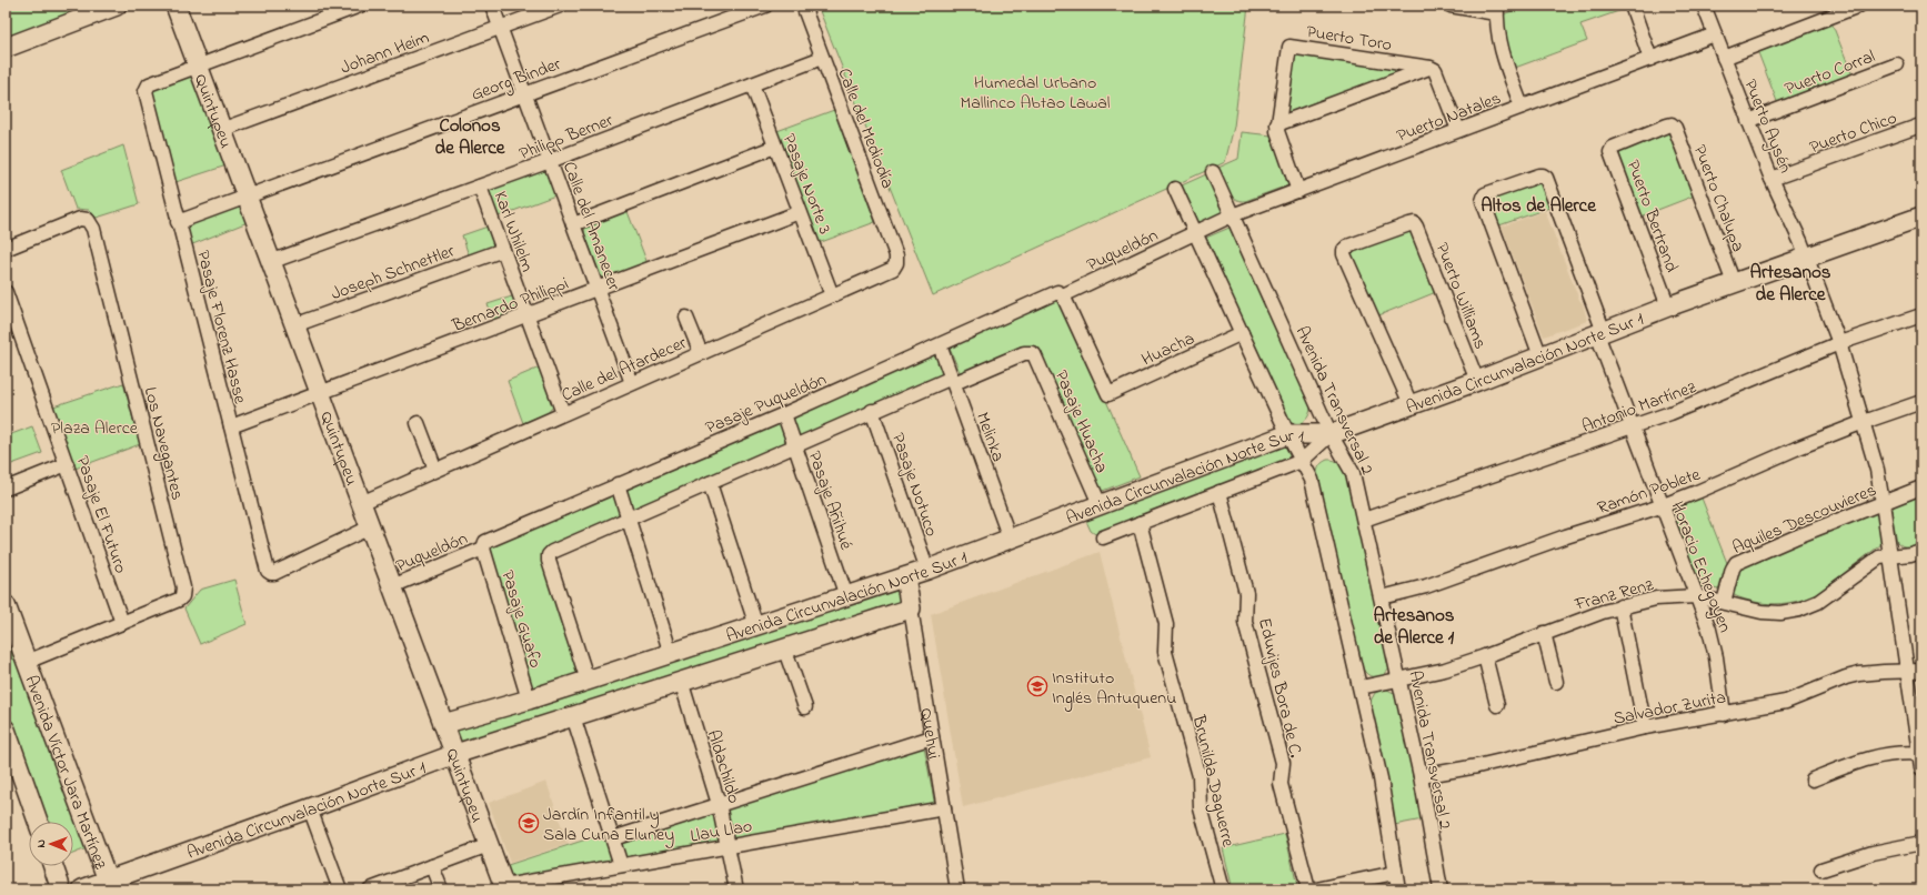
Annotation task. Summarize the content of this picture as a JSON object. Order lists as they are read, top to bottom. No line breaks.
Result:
{"streets":{"street":["Puerto Toro","Johann Heim","Puerto Corral","Georg Binder","Quintupeu","Puerto Natales","Puerto Aysén","Calle del Mediodía","Puerto Chico","Philipp Berner","Pasaje Norte 3","Puerto Chalupa","Puerto Bertrand","Calle del Amanecer","Karl Whilelm","Puqueldón","Joseph Schnettler","Puerto Williams","Bernardo Philippi","Pasaje Florenz Hasse","Huacha","Avenida Circunvalación Norte Sur 1","Calle del Atardecer","Avenida Transversal 2","Pasaje Puqueldón","Antonio Martínez","Pasaje Huacha","Melinka","Los Navegantes","Pasaje Notuco","Ramón Poblete","Pasaje Añihué","Pasaje El Futuro","Aquiles Descouvieres","Horacio Echegoyen","Franz Renz","Pasaje Guafo","Eduvijes Bora de C.","Salvador Zurita","Quehui","Aldachildo","Avenida Víctor Jara Martínez","Brunilda Daguerre","Llau Llao"]},"crossings":[["Puerto Toro","Puerto Natales"],["Johann Heim","Quintupeu"],["Johann Heim","Calle del Amanecer"],["Puerto Corral","Puerto Aysén"],["Georg Binder","Quintupeu"],["Georg Binder","Calle del Amanecer"],["Georg Binder","Pasaje Florenz Hasse"],["Quintupeu","Philipp Berner"],["Quintupeu","Puqueldón"],["Quintupeu","Joseph Schnettler"],["Quintupeu","Bernardo Philippi"],["Quintupeu","Pasaje Florenz Hasse"],["Quintupeu","Avenida Circunvalación Norte Sur 1"],["Quintupeu","Calle del Atardecer"],["Quintupeu","Llau Llao"],["Puerto Natales","Puerto Aysén"],["Puerto Natales","Puqueldón"],["Puerto Natales","Avenida Transversal 2"],["Puerto Aysén","Puerto Chico"],["Puerto Aysén","Avenida Circunvalación Norte Sur 1"],["Puerto Aysén","Antonio Martínez"],["Puerto Aysén","Ramón Poblete"],["Puerto Aysén","Aquiles Descouvieres"],["Puerto Aysén","Franz Renz"],["Puerto Aysén","Salvador Zurita"],["Calle del Mediodía","Philipp Berner"],["Calle del Mediodía","Calle del Atardecer"],["Philipp Berner","Pasaje Norte 3"],["Philipp Berner","Calle del Amanecer"],["Philipp Berner","Karl Whilelm"],["Pasaje Norte 3","Bernardo Philippi"],["Pasaje Norte 3","Calle del Atardecer"],["Puerto Chalupa","Puerto Bertrand"],["Puerto Chalupa","Avenida Circunvalación Norte Sur 1"],["Puerto Bertrand","Avenida Circunvalación Norte Sur 1"],["Calle del Amanecer","Bernardo Philippi"],["Calle del Amanecer","Calle del Atardecer"],["Karl Whilelm","Joseph Schnettler"],["Karl Whilelm","Bernardo Philippi"],["Karl Whilelm","Calle del Atardecer"],["Puqueldón","Pasaje Puqueldón"],["Puqueldón","Pasaje Huacha"],["Puqueldón","Pasaje Guafo"],["Puerto Williams","Avenida Circunvalación Norte Sur 1"],["Bernardo Philippi","Pasaje Florenz Hasse"],["Huacha","Pasaje Huacha"],["Avenida Circunvalación Norte Sur 1","Avenida Transversal 2"],["Avenida Circunvalación Norte Sur 1","Pasaje Huacha"],["Avenida Circunvalación Norte Sur 1","Melinka"],["Avenida Circunvalación Norte Sur 1","Pasaje Notuco"],["Avenida Circunvalación Norte Sur 1","Pasaje Añihué"],["Avenida Circunvalación Norte Sur 1","Horacio Echegoyen"],["Avenida Circunvalación Norte Sur 1","Pasaje Guafo"],["Avenida Circunvalación Norte Sur 1","Eduvijes Bora de C."],["Avenida Circunvalación Norte Sur 1","Quehui"],["Avenida Circunvalación Norte Sur 1","Aldachildo"],["Avenida Circunvalación Norte Sur 1","Avenida Víctor Jara Martínez"],["Avenida Circunvalación Norte Sur 1","Brunilda Daguerre"],["Avenida Transversal 2","Antonio Martínez"],["Avenida Transversal 2","Ramón Poblete"],["Avenida Transversal 2","Franz Renz"],["Avenida Transversal 2","Salvador Zurita"],["Pasaje Puqueldón","Pasaje Huacha"],["Pasaje Puqueldón","Melinka"],["Pasaje Puqueldón","Pasaje Añihué"],["Pasaje Puqueldón","Pasaje Guafo"],["Antonio Martínez","Horacio Echegoyen"],["Pasaje Huacha","Melinka"],["Los Navegantes","Pasaje El Futuro"],["Los Navegantes","Avenida Víctor Jara Martínez"],["Ramón Poblete","Horacio Echegoyen"],["Aquiles Descouvieres","Franz Renz"],["Horacio Echegoyen","Franz Renz"],["Horacio Echegoyen","Salvador Zurita"],["Quehui","Llau Llao"],["Aldachildo","Llau Llao"]],"districts":["Colonos de Alerce","Altos de Alerce","Artesanos de Alerce","Artesanos de Alerce 1"],"parks":["Humedal Urbano Mallinco Abtao Lawal","Plaza Alerce"],"places":{"school or university":["Instituto Inglés Antuquenu","Jardín Infantil y Sala Cuna Eluney"]},"north":"left"}
